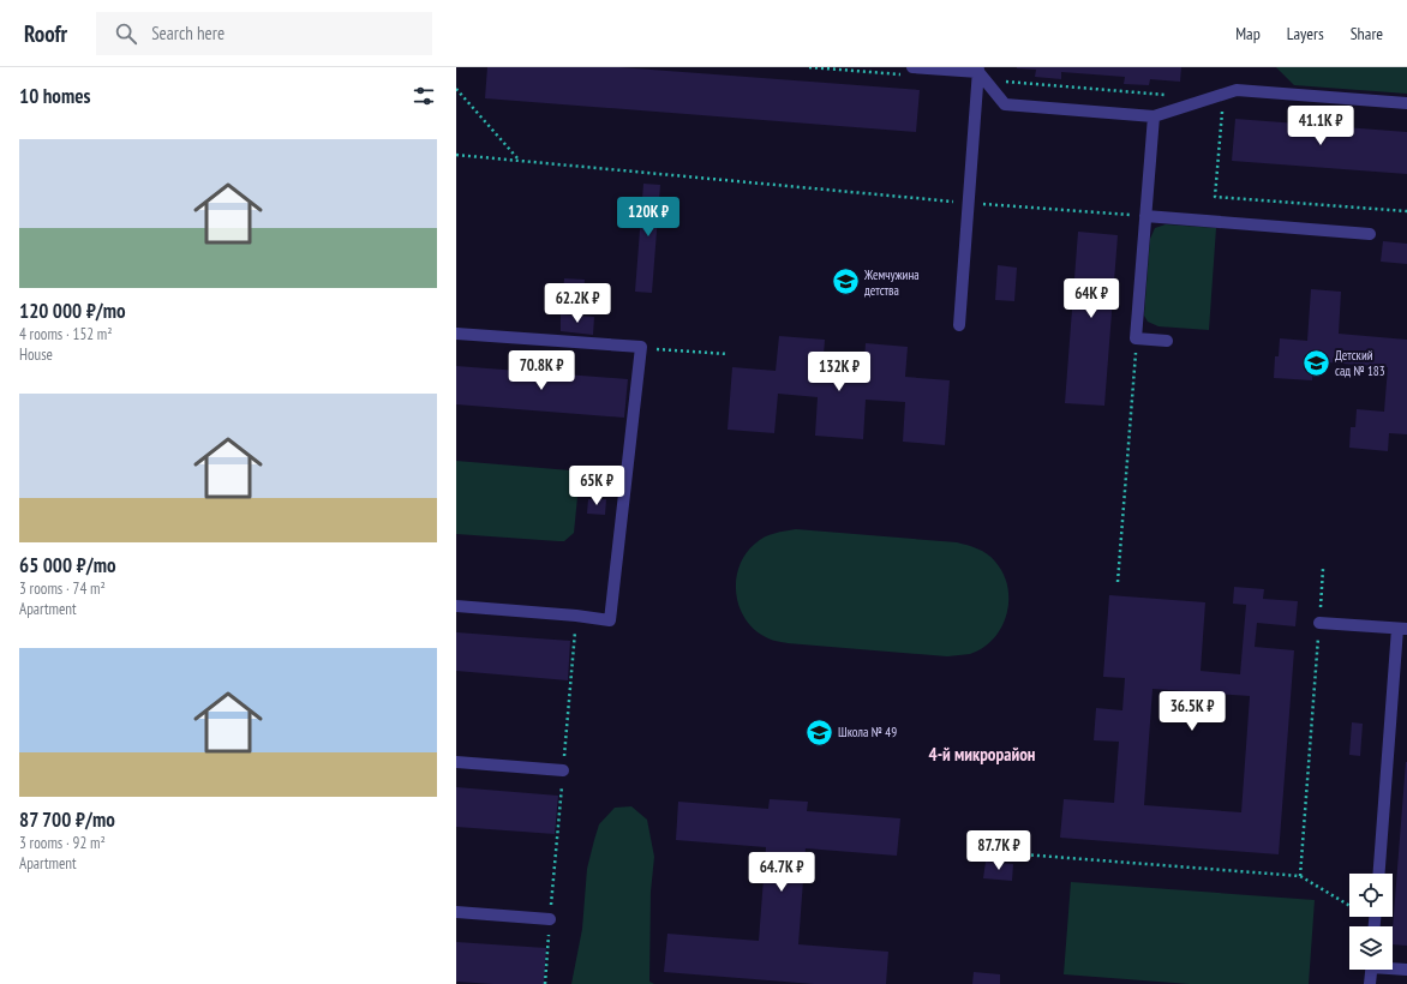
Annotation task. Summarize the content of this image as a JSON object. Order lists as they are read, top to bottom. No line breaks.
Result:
{"districts":["4-й микрорайон"],"places":{"school or university":["Жемчужина детства","Детский сад № 183","Школа № 49"]},"page":{"header":"Roofr","search":"Search here","nav":["Map","Layers","Share"],"heading":"10 homes","price":["41.1K ₽","120K ₽","64K ₽","62.2K ₽","70.8K ₽","132K ₽","65K ₽","36.5K ₽","87.7K ₽","64.7K ₽"],"list":[{"name":"120 000 ₽/mo","note":"4 rooms · 152 m² · House"},{"name":"65 000 ₽/mo","note":"3 rooms · 74 m² · Apartment"},{"name":"87 700 ₽/mo","note":"3 rooms · 92 m² · Apartment"}]}}
